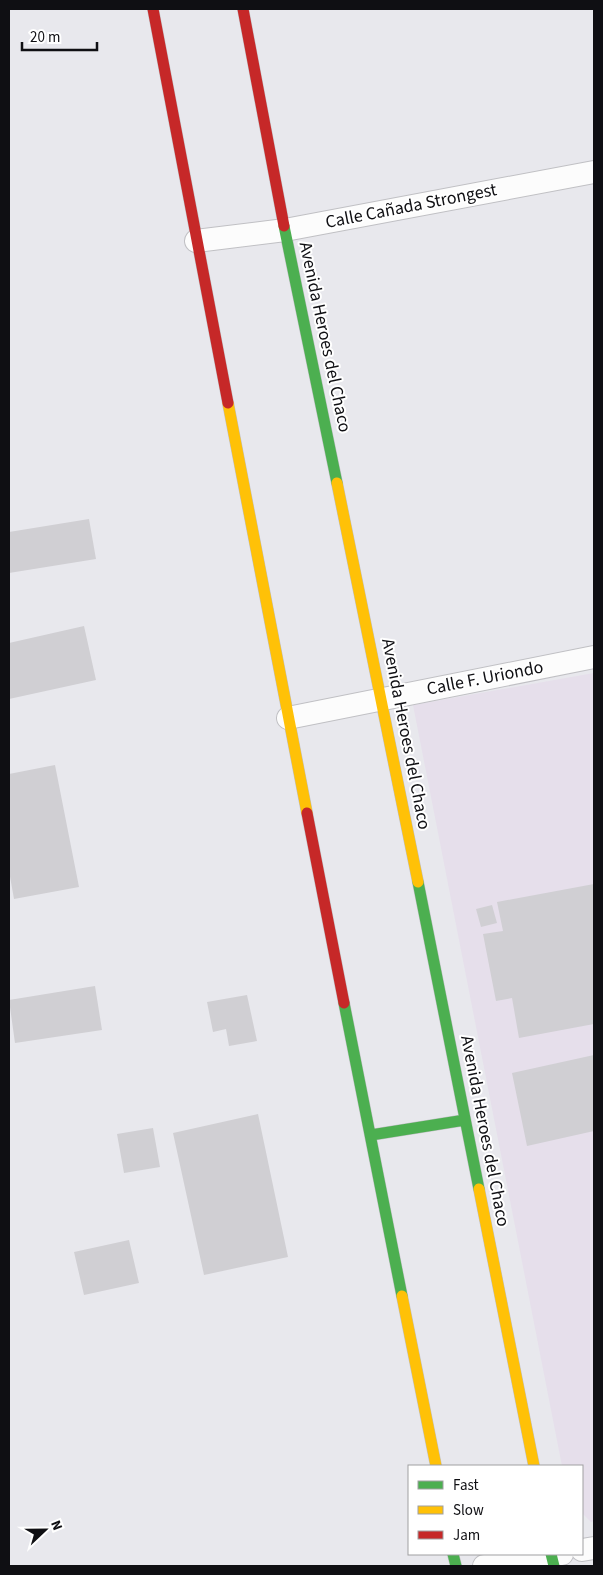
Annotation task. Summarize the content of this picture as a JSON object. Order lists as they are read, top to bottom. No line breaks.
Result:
{"streets":{"main road":["Avenida Heroes del Chaco"],"street":["Calle Cañada Strongest","Calle F. Uriondo"]},"crossings":[["Calle Cañada Strongest","Avenida Heroes del Chaco"],["Avenida Heroes del Chaco","Calle F. Uriondo"]],"legend":["Fast","Slow","Jam"],"scale_bar":"20 m","north":"right"}
